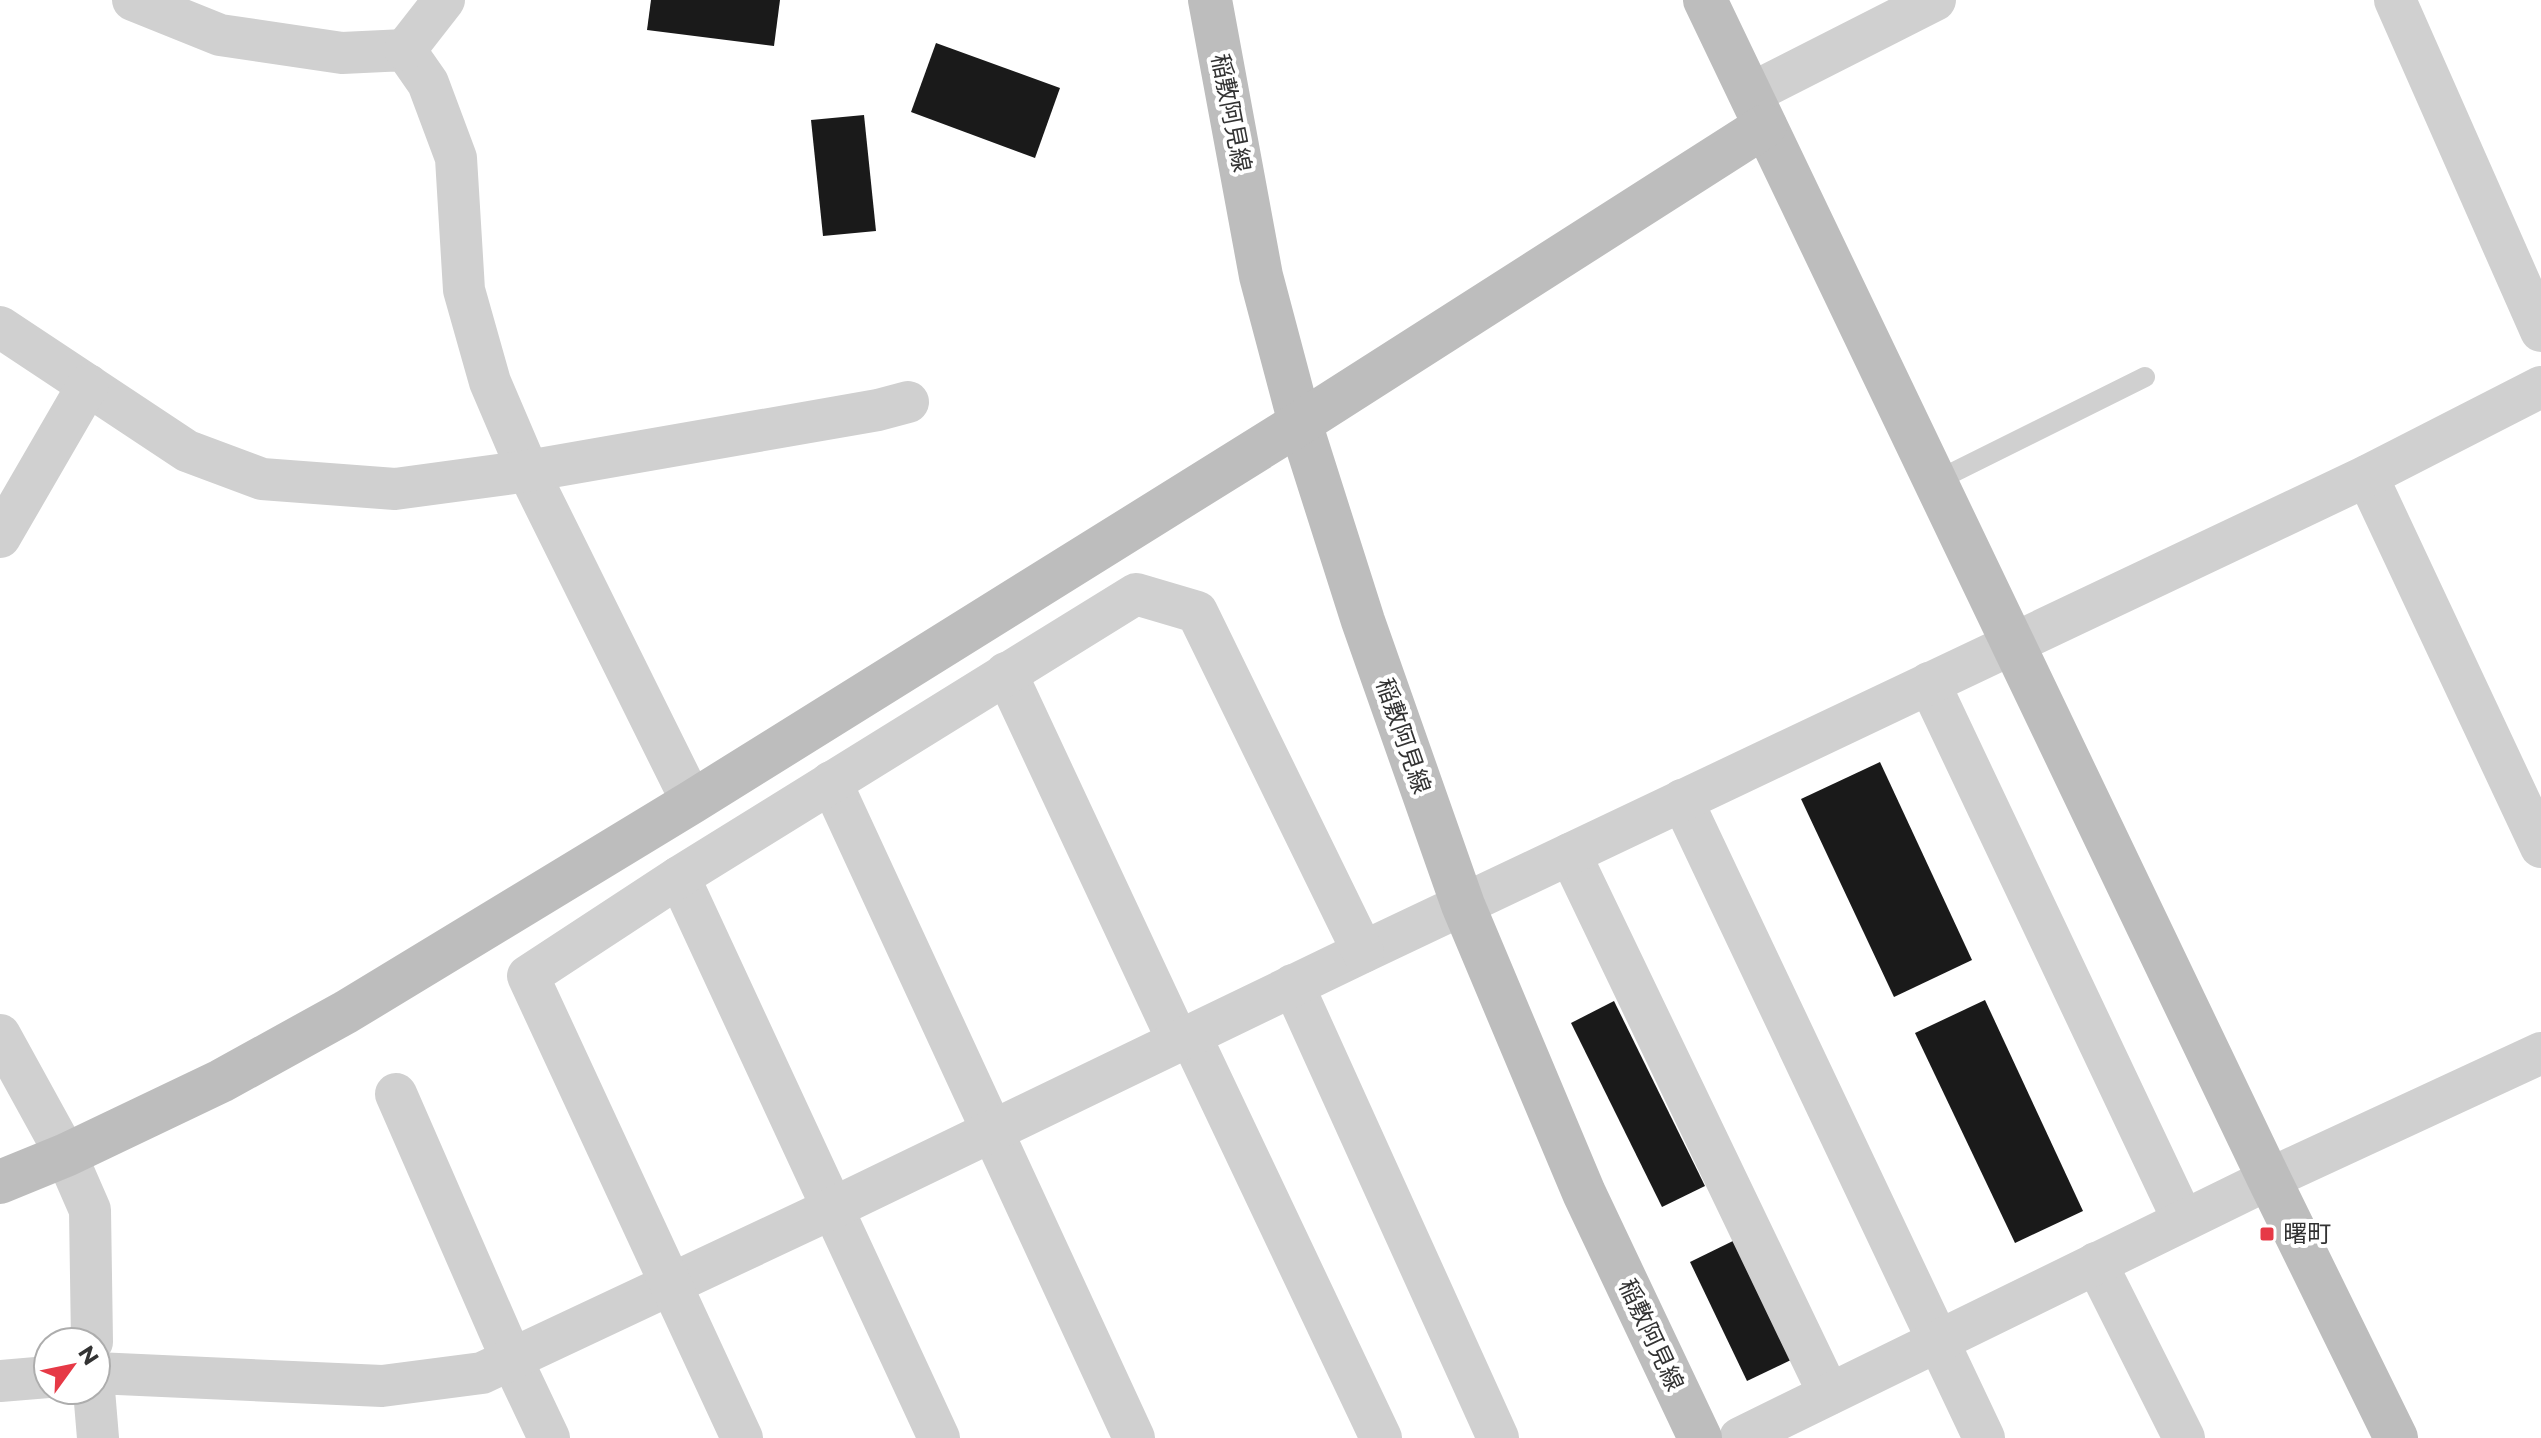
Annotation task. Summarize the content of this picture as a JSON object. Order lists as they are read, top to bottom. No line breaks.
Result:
{"streets":{"street":["稲敷阿見線"]},"places":{"transit":["曙町"]},"north":"top right"}
